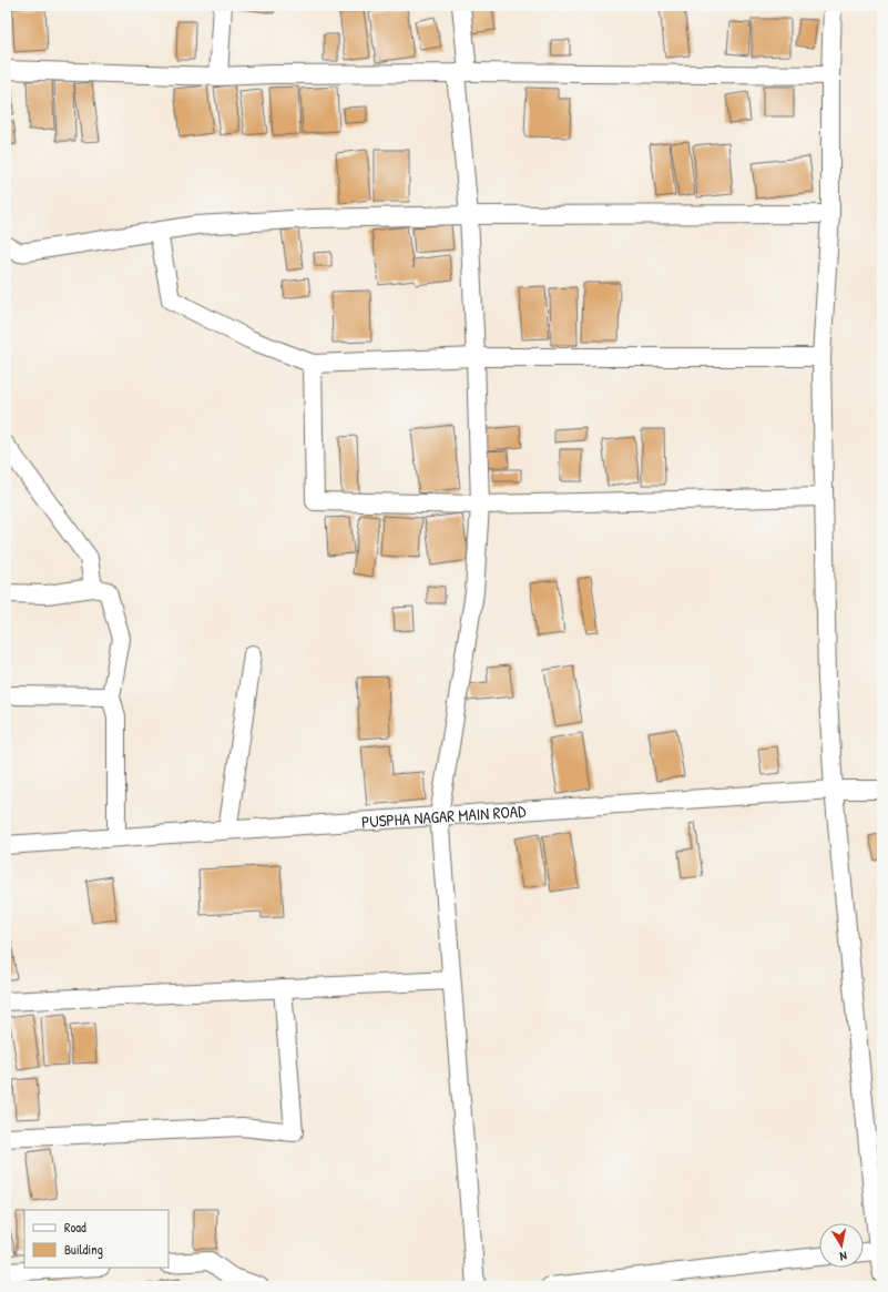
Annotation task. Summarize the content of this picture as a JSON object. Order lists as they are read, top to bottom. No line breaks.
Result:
{"streets":{"street":["PUSPHA NAGAR MAIN ROAD"]},"legend":["Road","Building"],"north":"bottom"}
